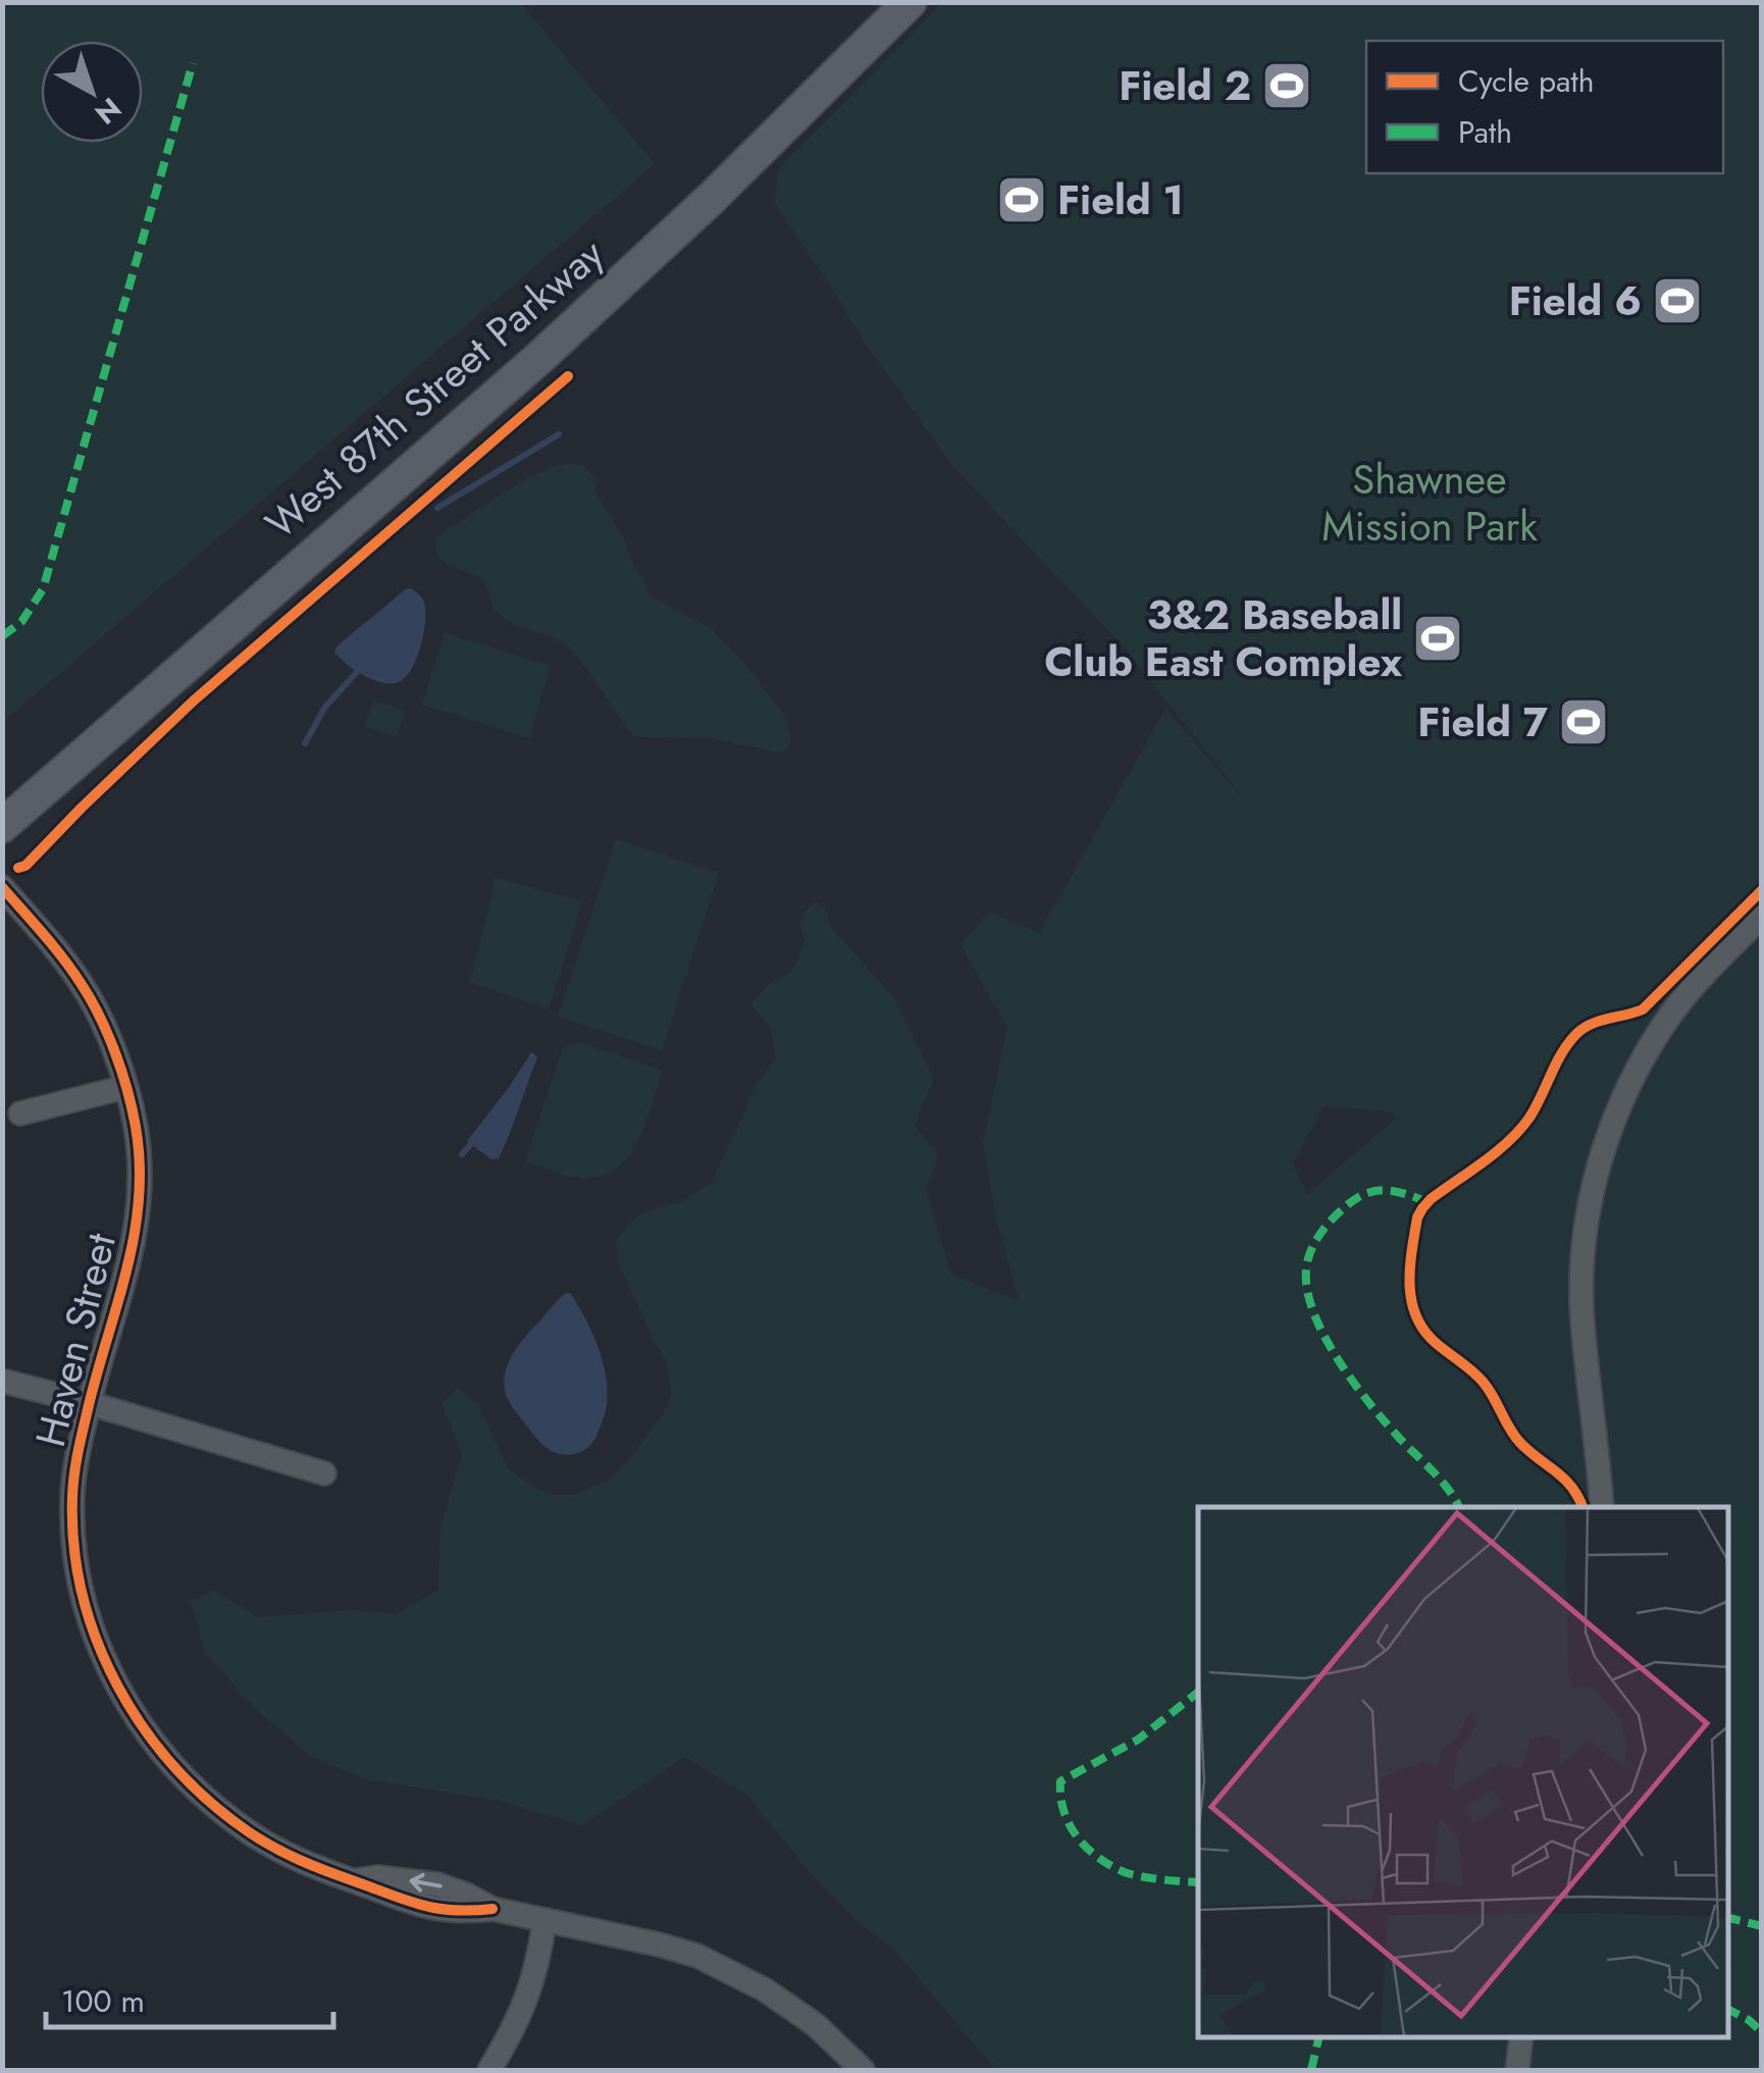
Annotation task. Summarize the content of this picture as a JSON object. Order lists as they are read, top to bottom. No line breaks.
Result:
{"streets":{"main road":["West 87th Street Parkway"],"street":["Haven Street"]},"parks":["Shawnee Mission Park"],"places":{"sports":["Field 2","Field 1","Field 6","3&2 Baseball Club East Complex","Field 7"]},"legend":["Cycle path","Path"],"scale_bar":"100 m","north":"bottom right"}
